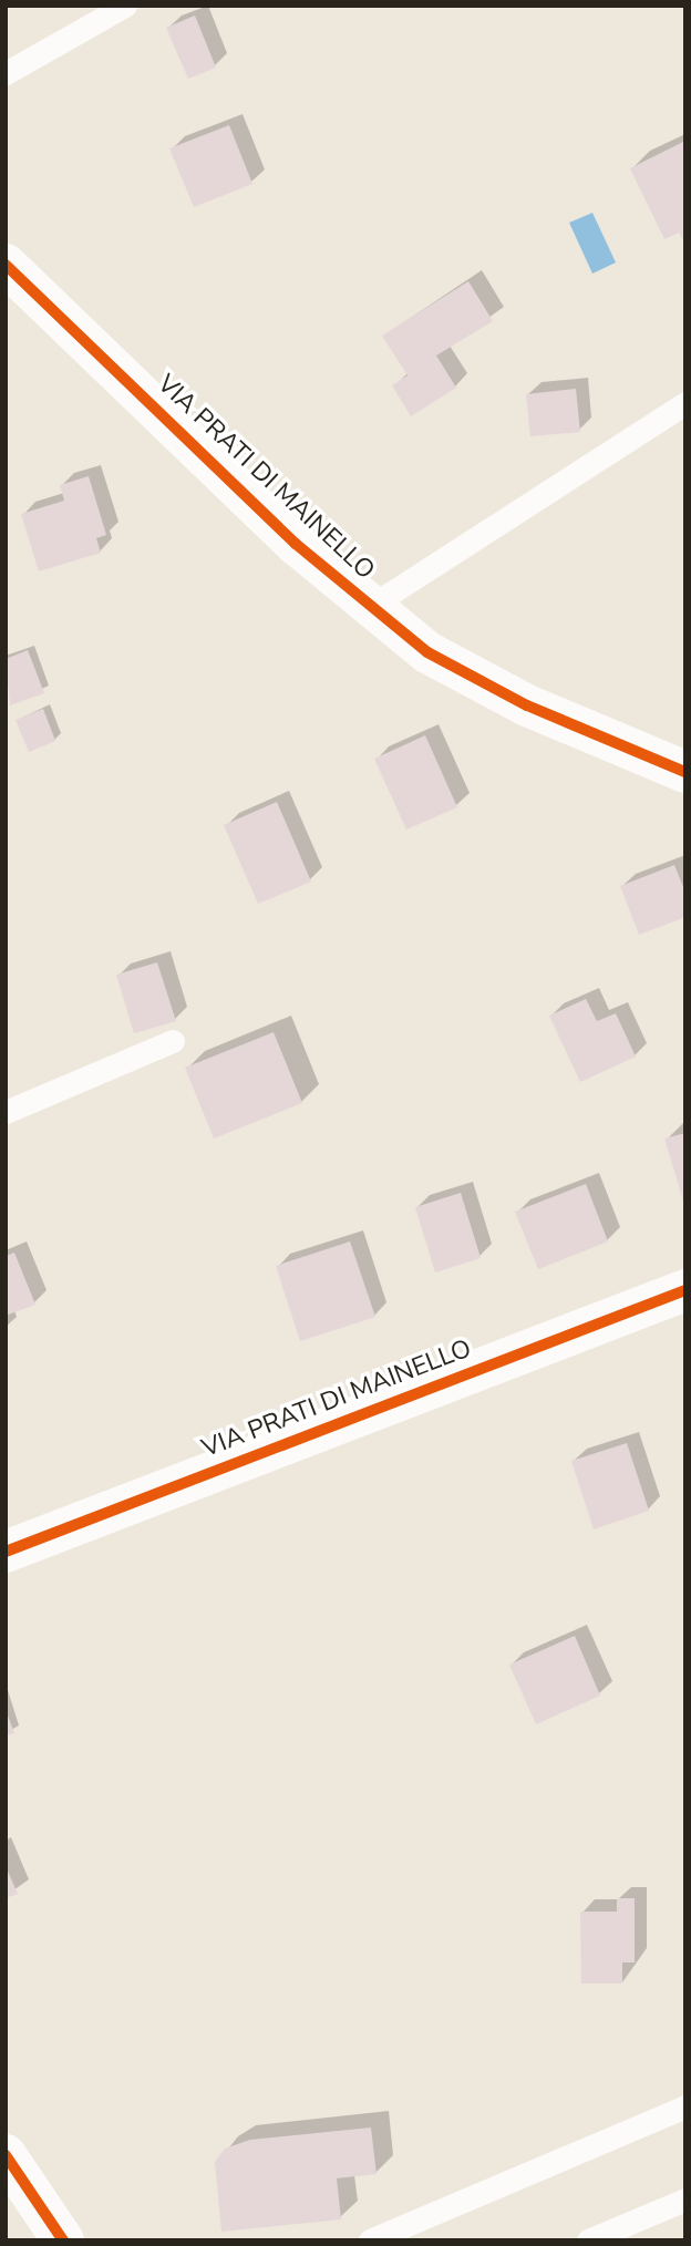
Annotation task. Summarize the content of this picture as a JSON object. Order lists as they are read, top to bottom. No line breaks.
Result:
{"streets":{"street":["VIA PRATI DI MAINELLO"]}}
